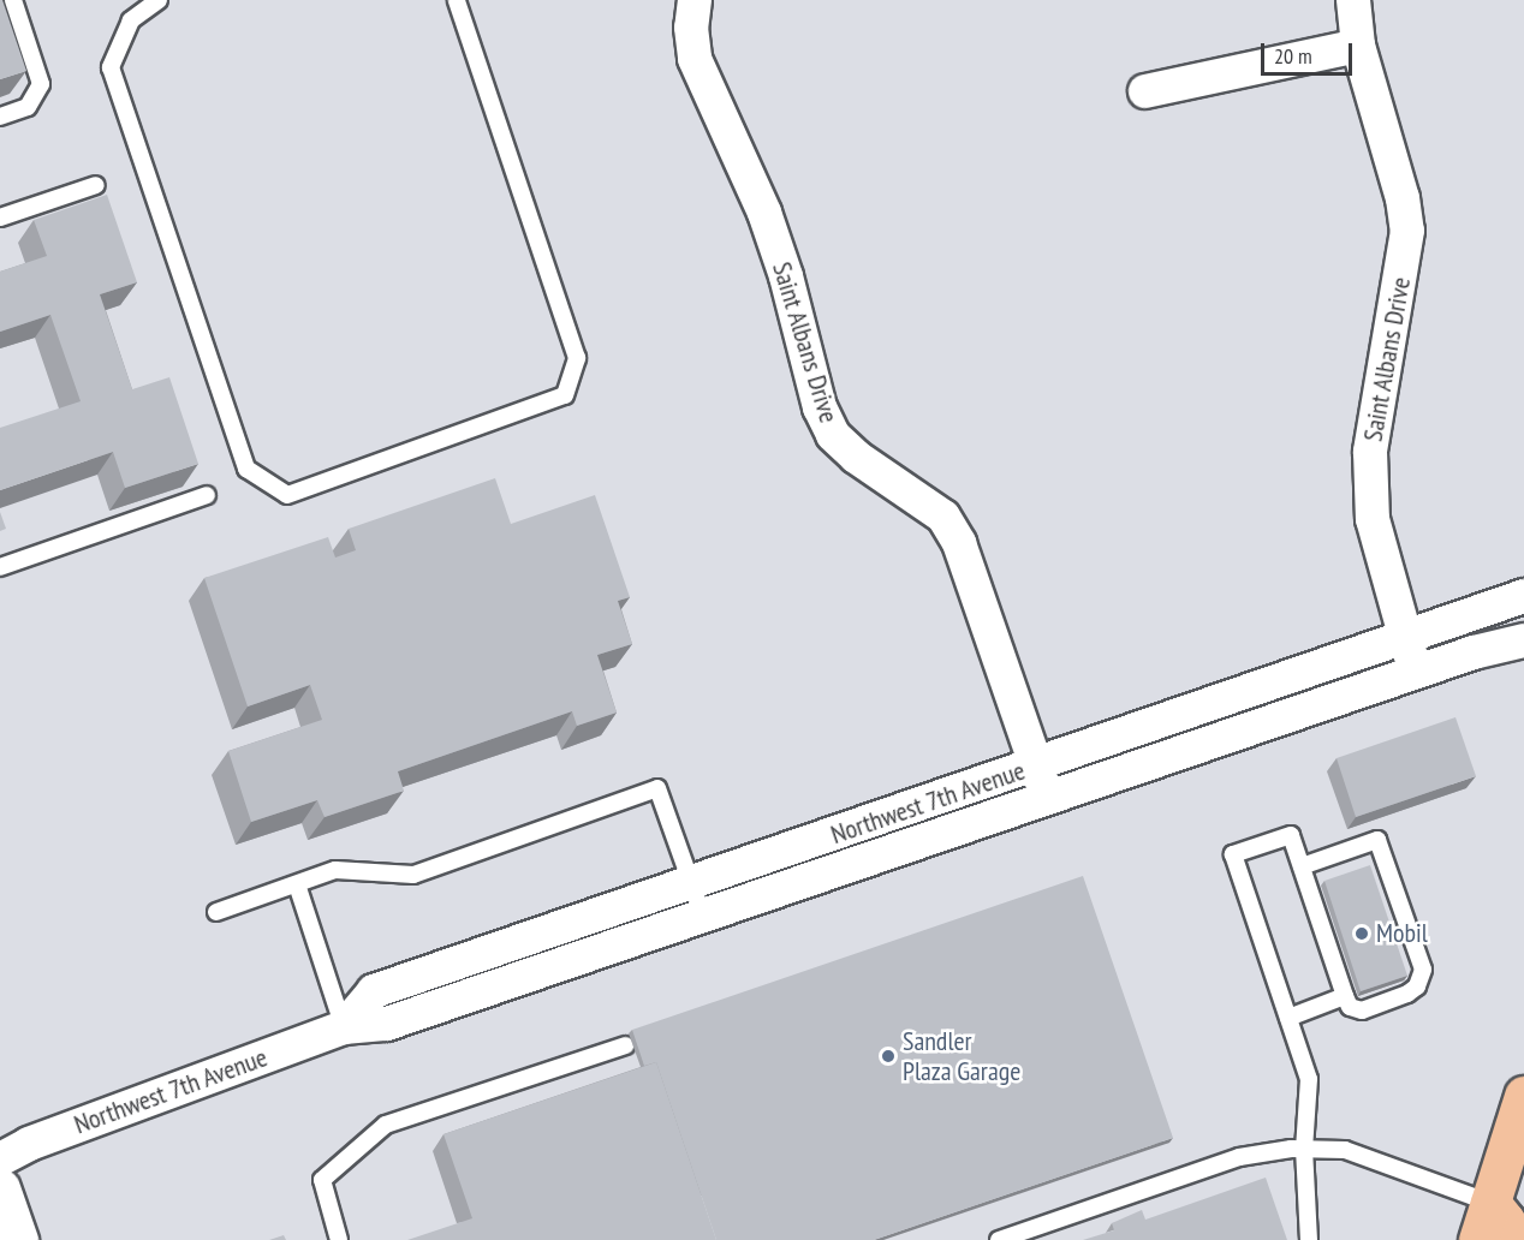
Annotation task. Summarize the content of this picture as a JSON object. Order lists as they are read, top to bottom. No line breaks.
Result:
{"streets":{"street":["Saint Albans Drive","Northwest 7th Avenue"]},"crossings":[["Saint Albans Drive","Northwest 7th Avenue"]],"places":["Mobil","Sandler Plaza Garage"],"scale_bar":"20 m"}
